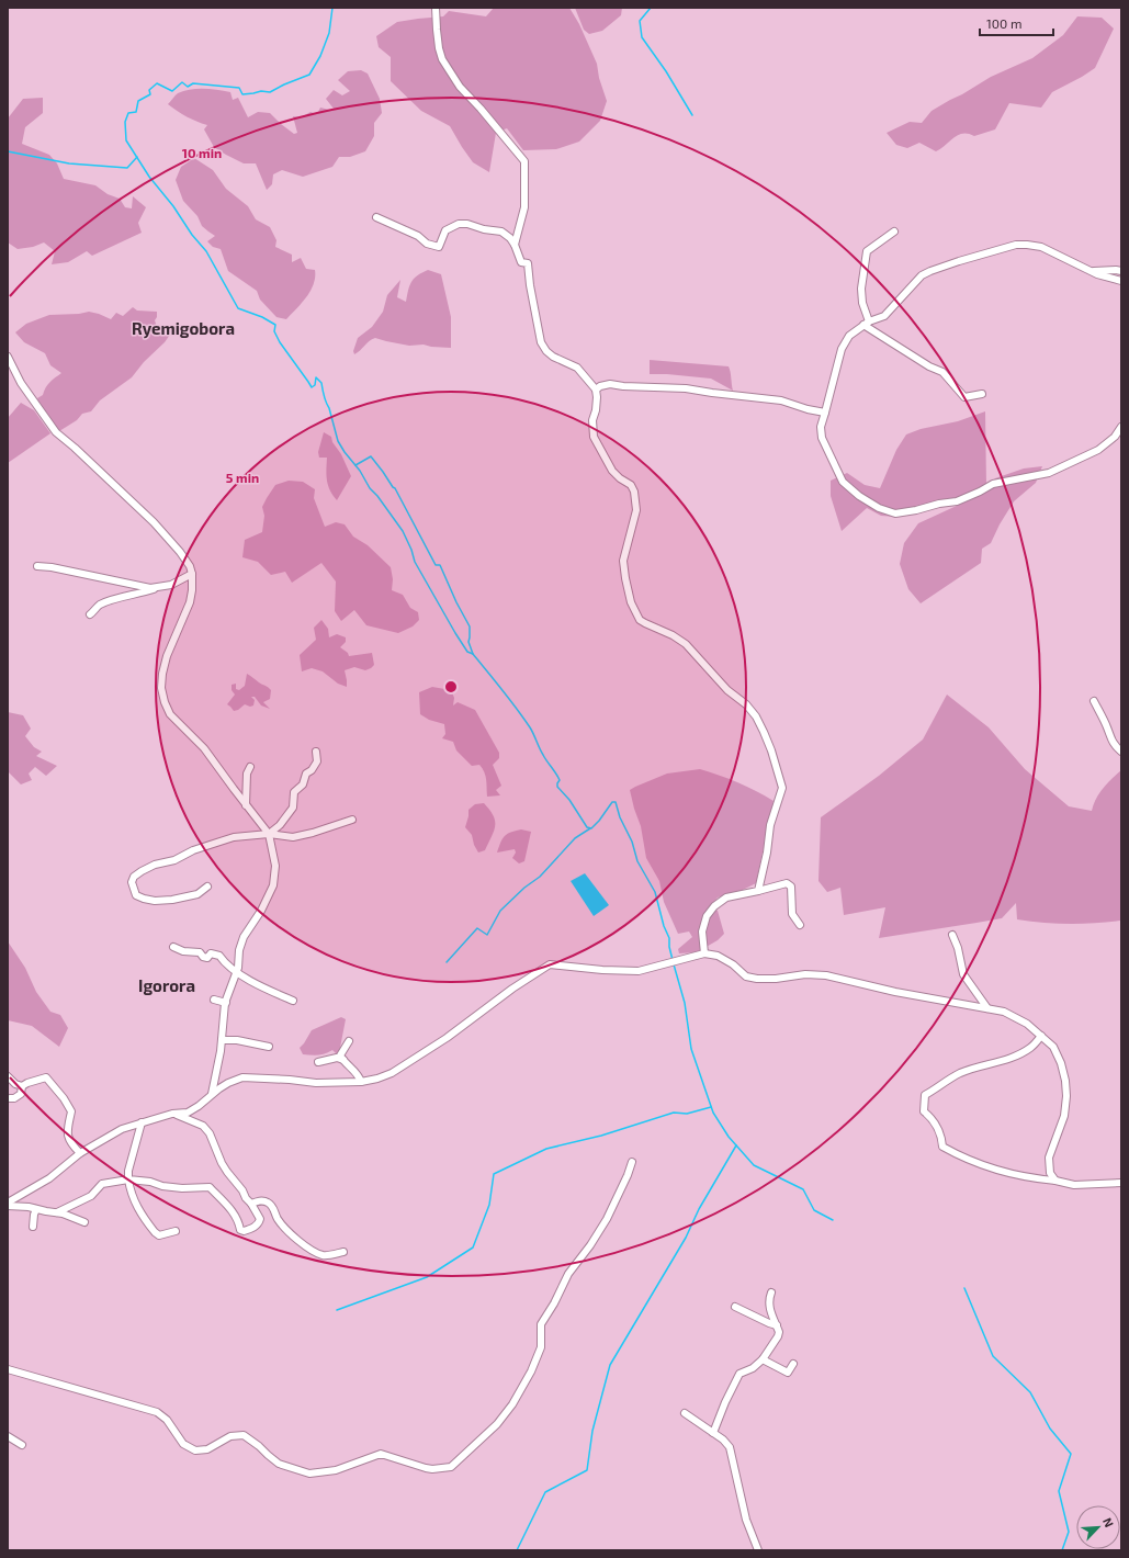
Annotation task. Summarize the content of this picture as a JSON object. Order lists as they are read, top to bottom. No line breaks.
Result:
{"districts":["Ryemigobora","Igorora"],"scale_bar":"100 m","north":"top right","rings":["10 min","5 min"]}
